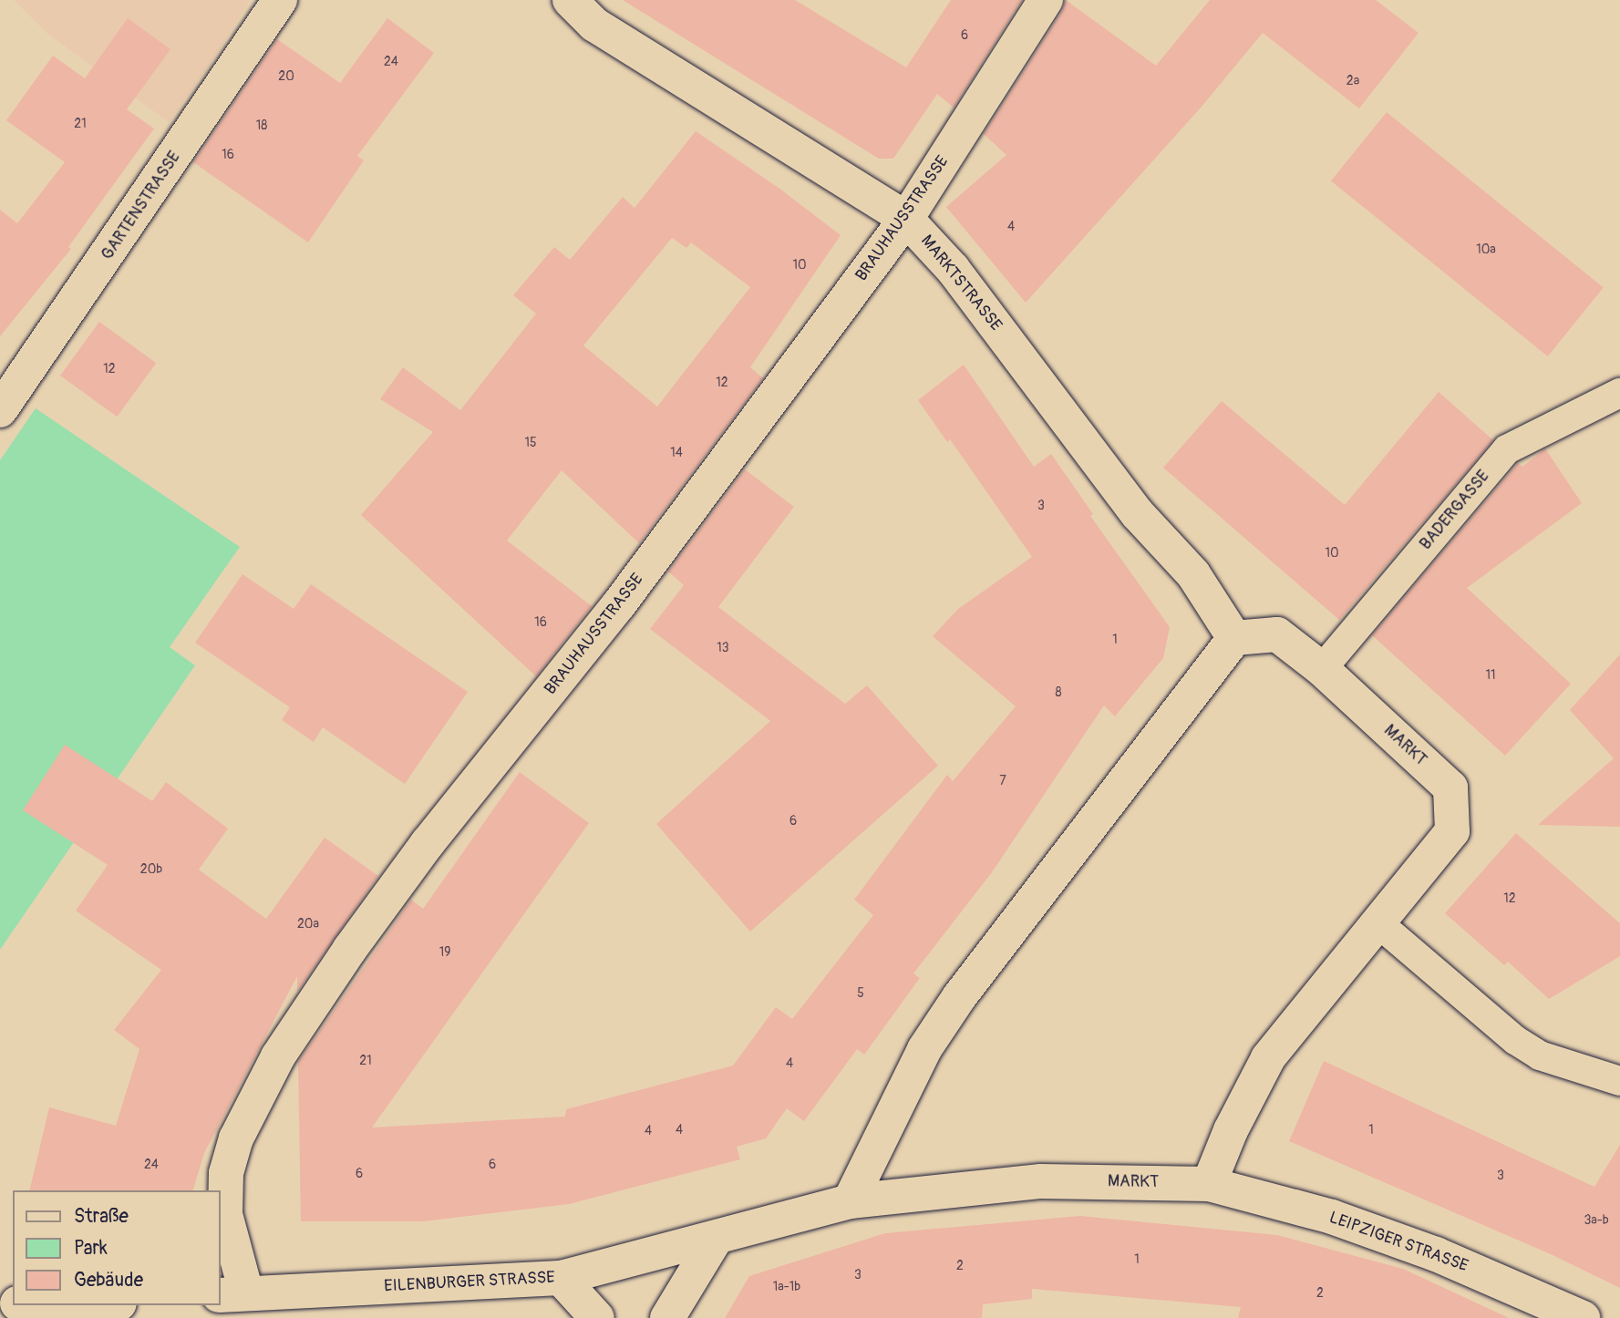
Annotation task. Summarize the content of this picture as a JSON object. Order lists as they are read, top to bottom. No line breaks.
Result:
{"streets":{"street":["GARTENSTRASSE","BRAUHAUSSTRASSE","MARKTSTRASSE","MARKT","LEIPZIGER STRASSE","EILENBURGER STRASSE"],"lane":["BADERGASSE"]},"crossings":[["BRAUHAUSSTRASSE","MARKTSTRASSE"],["BRAUHAUSSTRASSE","EILENBURGER STRASSE"],["MARKTSTRASSE","MARKT"],["BADERGASSE","MARKT"],["MARKT","LEIPZIGER STRASSE"],["MARKT","EILENBURGER STRASSE"]],"house_numbers":["6","24","20","2a","21","18","16","4","10a","10","12","12","15","14","3","10","16","1","13","11","8","7","6","20b","12","20a","19","5","21","4","4","1","4","24","6","6","3","3a-b","1","2","3","1a-1b","2"],"legend":["Straße","Park","Gebäude"]}
